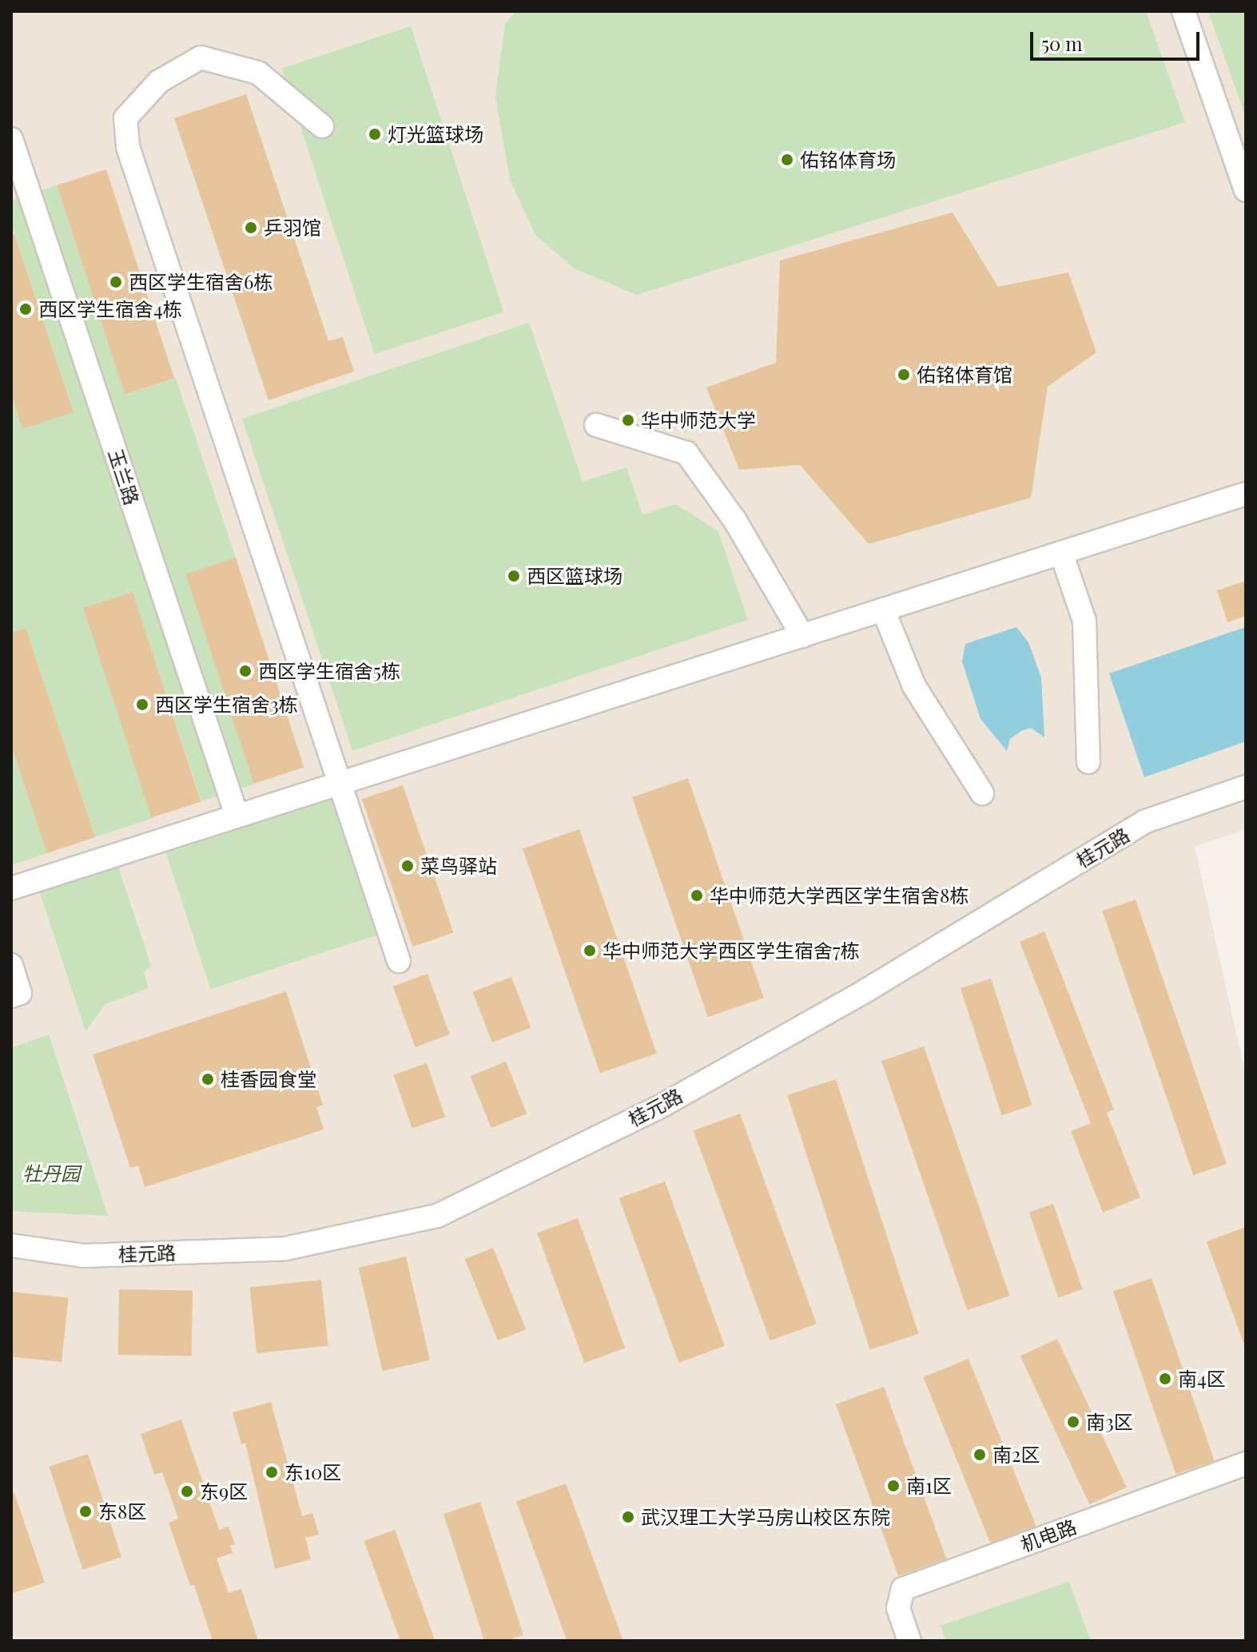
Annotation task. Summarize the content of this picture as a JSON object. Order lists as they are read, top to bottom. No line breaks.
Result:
{"streets":{"street":["玉兰路","桂元路","机电路"]},"parks":["牡丹园"],"places":["灯光篮球场","佑铭体育场","乒羽馆","西区学生宿舍6栋","西区学生宿舍4栋","佑铭体育馆","华中师范大学","西区篮球场","西区学生宿舍5栋","西区学生宿舍3栋","菜鸟驿站","华中师范大学西区学生宿舍8栋","华中师范大学西区学生宿舍7栋","桂香园食堂","南4区","南3区","南2区","东10区","南1区","东9区","东8区","武汉理工大学马房山校区东院"],"scale_bar":"50 m"}
